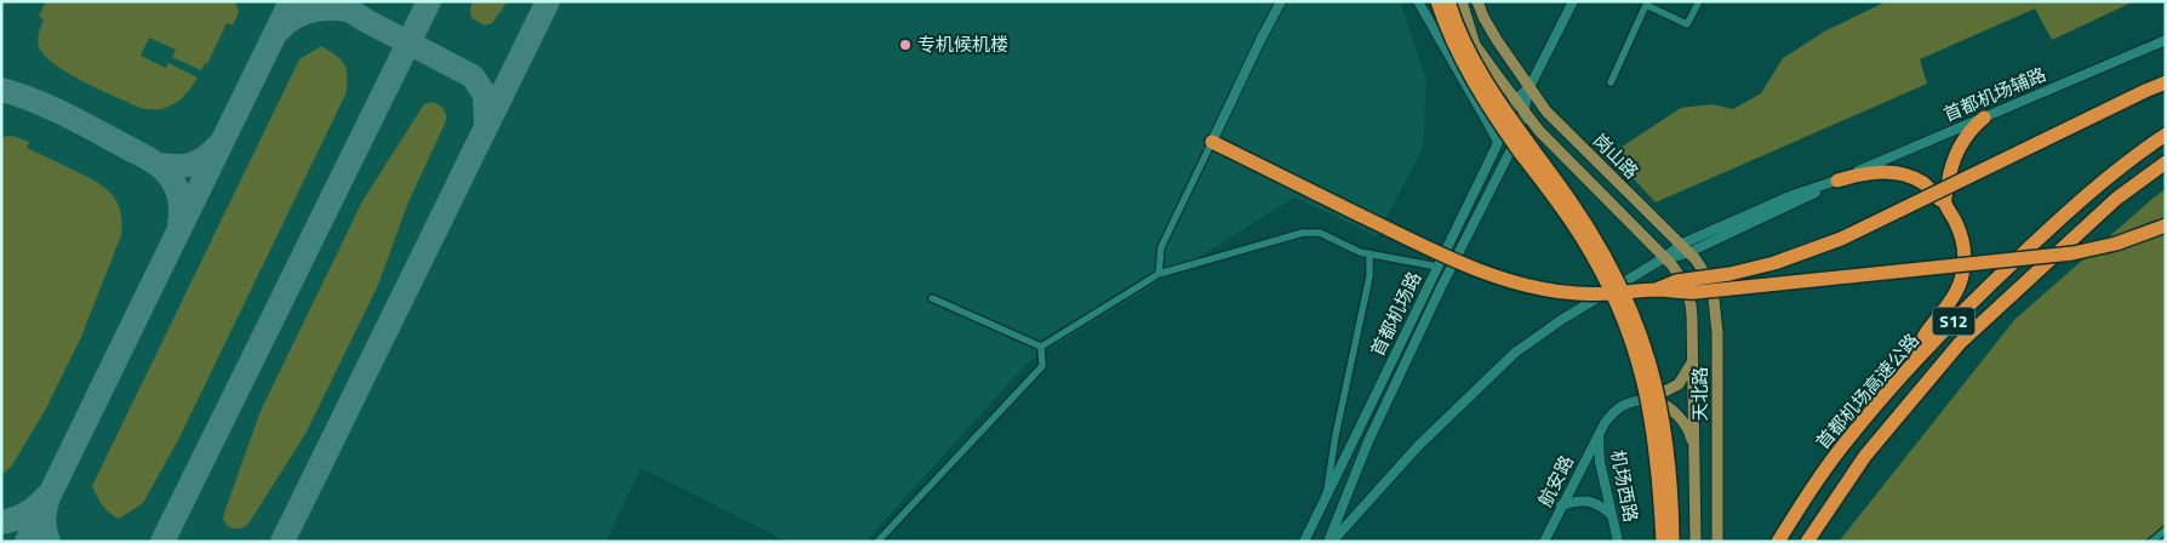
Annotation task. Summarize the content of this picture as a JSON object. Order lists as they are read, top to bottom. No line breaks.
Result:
{"streets":{"highway":["S12","首都机场高速公路"],"main road":["岗山路","天北路"],"street":["首都机场辅路","首都机场路","航安路","机场西路"]},"crossings":[["首都机场辅路","岗山路"],["首都机场辅路","首都机场路"],["首都机场辅路","天北路"],["岗山路","首都机场路"],["岗山路","天北路"],["首都机场路","天北路"],["航安路","机场西路"]],"places":["专机候机楼"]}
